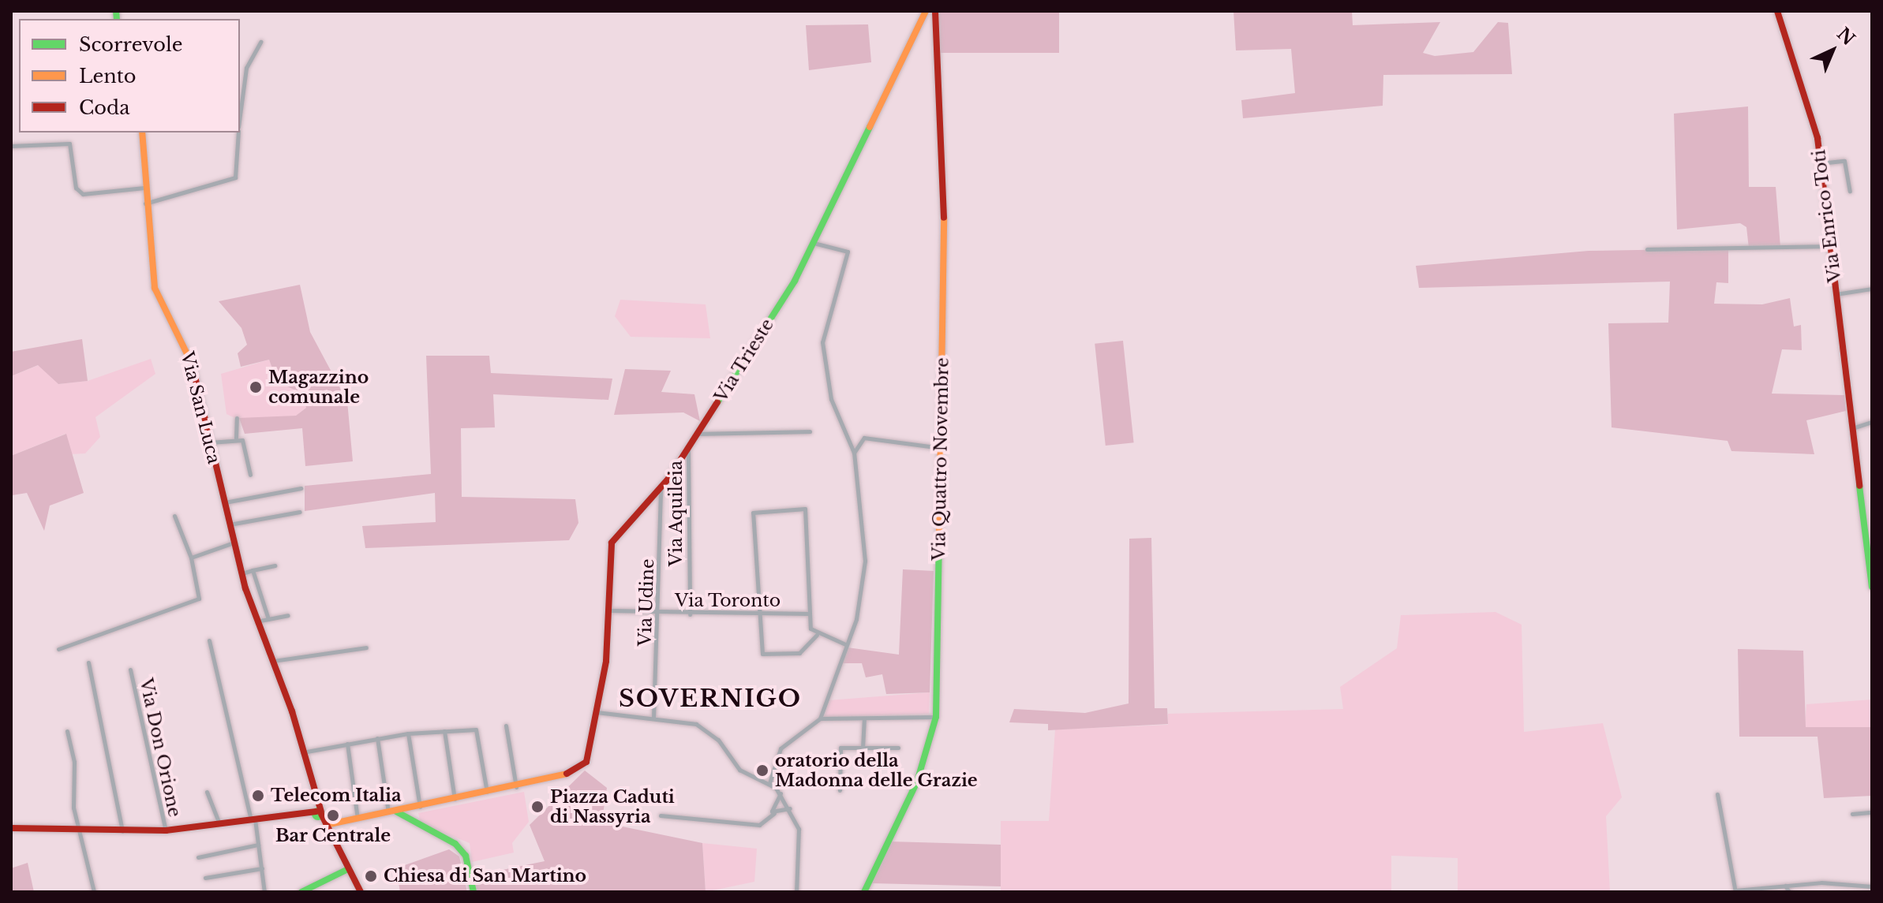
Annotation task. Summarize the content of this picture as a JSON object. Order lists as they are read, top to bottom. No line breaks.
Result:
{"streets":{"street":["Via Enrico Toti","Via Trieste","Via San Luca","Via Quattro Novembre","Via Aquileia","Via Toronto","Via Udine","Via Don Orione"]},"crossings":[["Via Trieste","Via Aquileia"],["Via Trieste","Via Toronto"],["Via Trieste","Via Udine"],["Via Aquileia","Via Toronto"],["Via Toronto","Via Udine"]],"districts":["SOVERNIGO"],"places":["Magazzino comunale","oratorio della Madonna delle Grazie","Telecom Italia","Piazza Caduti di Nassyria","Bar Centrale","Chiesa di San Martino"],"legend":["Scorrevole","Lento","Coda"],"north":"top right"}
